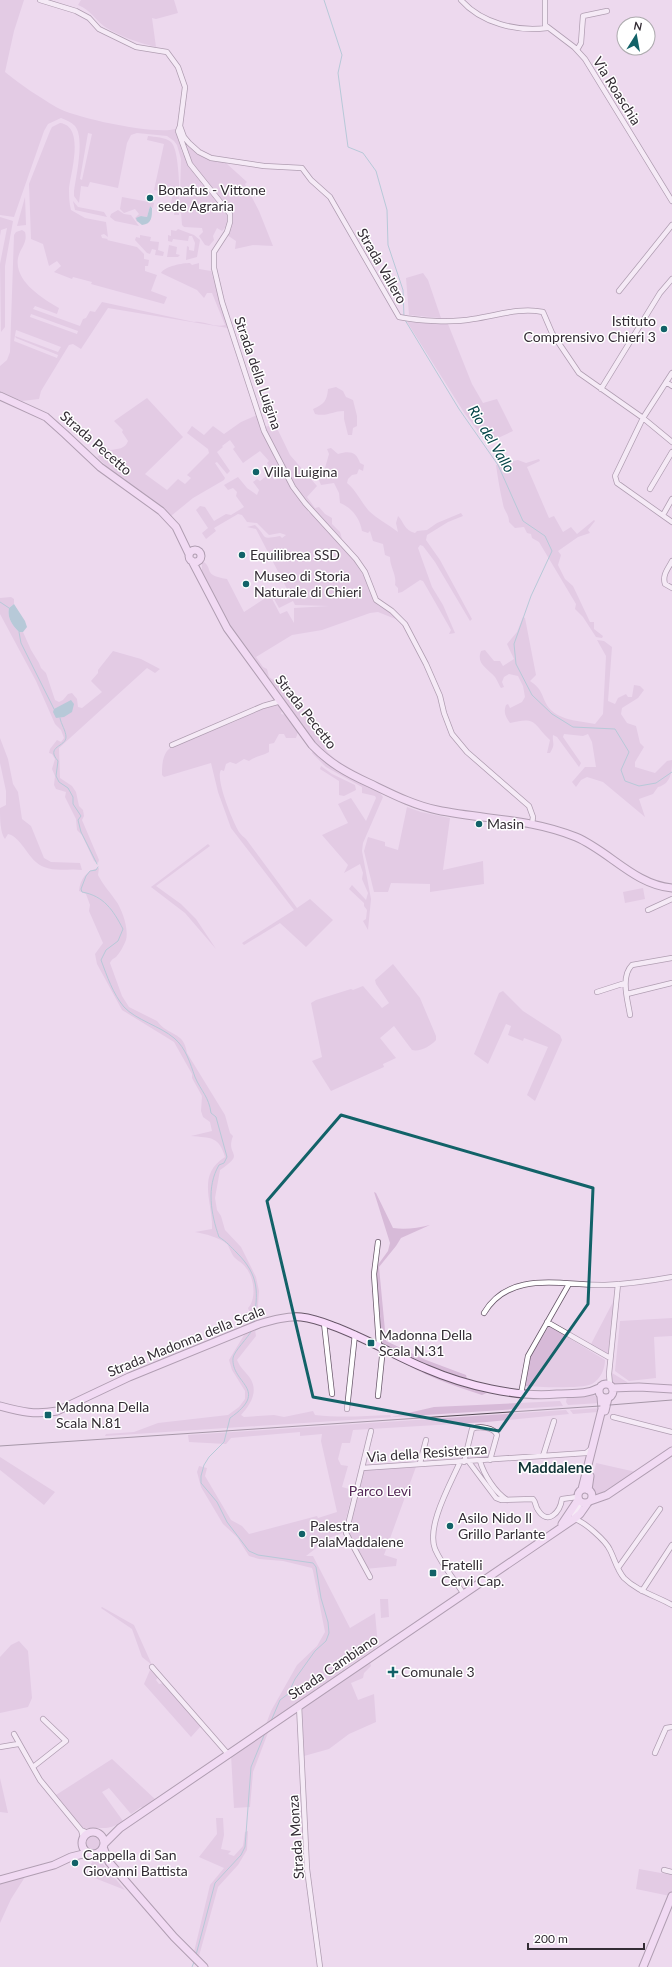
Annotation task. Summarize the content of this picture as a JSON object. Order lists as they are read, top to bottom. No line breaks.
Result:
{"streets":{"main road":["Strada Pecetto","Strada Madonna della Scala","Strada Cambiano"],"street":["Via Roaschia","Strada Vallero","Strada della Luigina","Via della Resistenza","Strada Monza"]},"crossings":[["Strada Vallero","Strada della Luigina"],["Strada della Luigina","Strada Pecetto"],["Strada Madonna della Scala","Strada Cambiano"],["Via della Resistenza","Strada Cambiano"],["Strada Cambiano","Strada Monza"]],"districts":["Maddalene"],"water":["Rio del Vallo"],"parks":["Parco Levi"],"places":{"other":["Bonafus - Vittone sede Agraria","Istituto Comprensivo Chieri 3","Villa Luigina","Equilibrea SSD","Museo di Storia Naturale di Chieri","Masin","Asilo Nido Il Grillo Parlante","Palestra PalaMaddalene","Cappella di San Giovanni Battista"],"transit":["Madonna Della Scala N.31","Madonna Della Scala N.81","Fratelli Cervi Cap."],"health":["Comunale 3"]},"scale_bar":"200 m","north":"top"}
